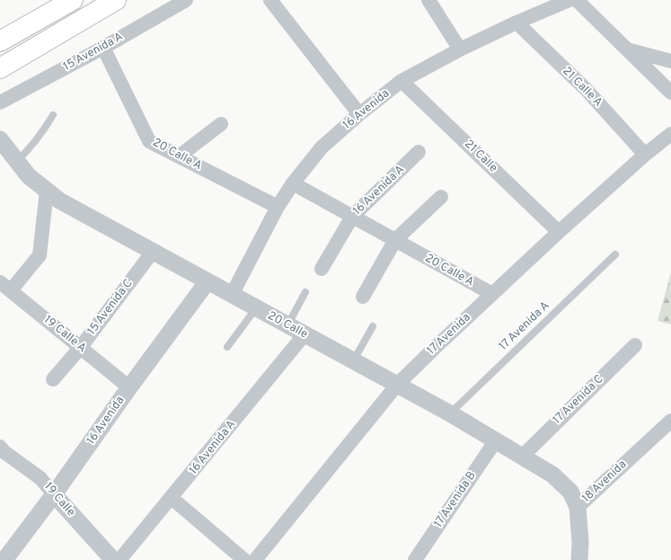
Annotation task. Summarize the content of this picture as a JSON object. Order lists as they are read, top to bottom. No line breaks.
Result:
{"streets":{"street":["15 Avenida A","21 Calle A","16 Avenida","20 Calle A","21 Calle","16 Avenida A","15 Avenida C","20 Calle","19 Calle A","17 Avenida","17 Avenida C","18 Avenida","19 Calle","17 Avenida B"],"lane":["17 Avenida A"]},"crossings":[["15 Avenida A","20 Calle A"],["21 Calle A","16 Avenida"],["21 Calle A","17 Avenida"],["16 Avenida","20 Calle A"],["16 Avenida","21 Calle"],["16 Avenida","20 Calle"],["16 Avenida","19 Calle A"],["16 Avenida","19 Calle"],["20 Calle A","16 Avenida A"],["20 Calle A","17 Avenida"],["21 Calle","17 Avenida"],["16 Avenida A","20 Calle"],["15 Avenida C","20 Calle"],["15 Avenida C","19 Calle A"],["20 Calle","17 Avenida A"],["20 Calle","17 Avenida"],["20 Calle","17 Avenida C"],["20 Calle","18 Avenida"],["20 Calle","17 Avenida B"]]}
